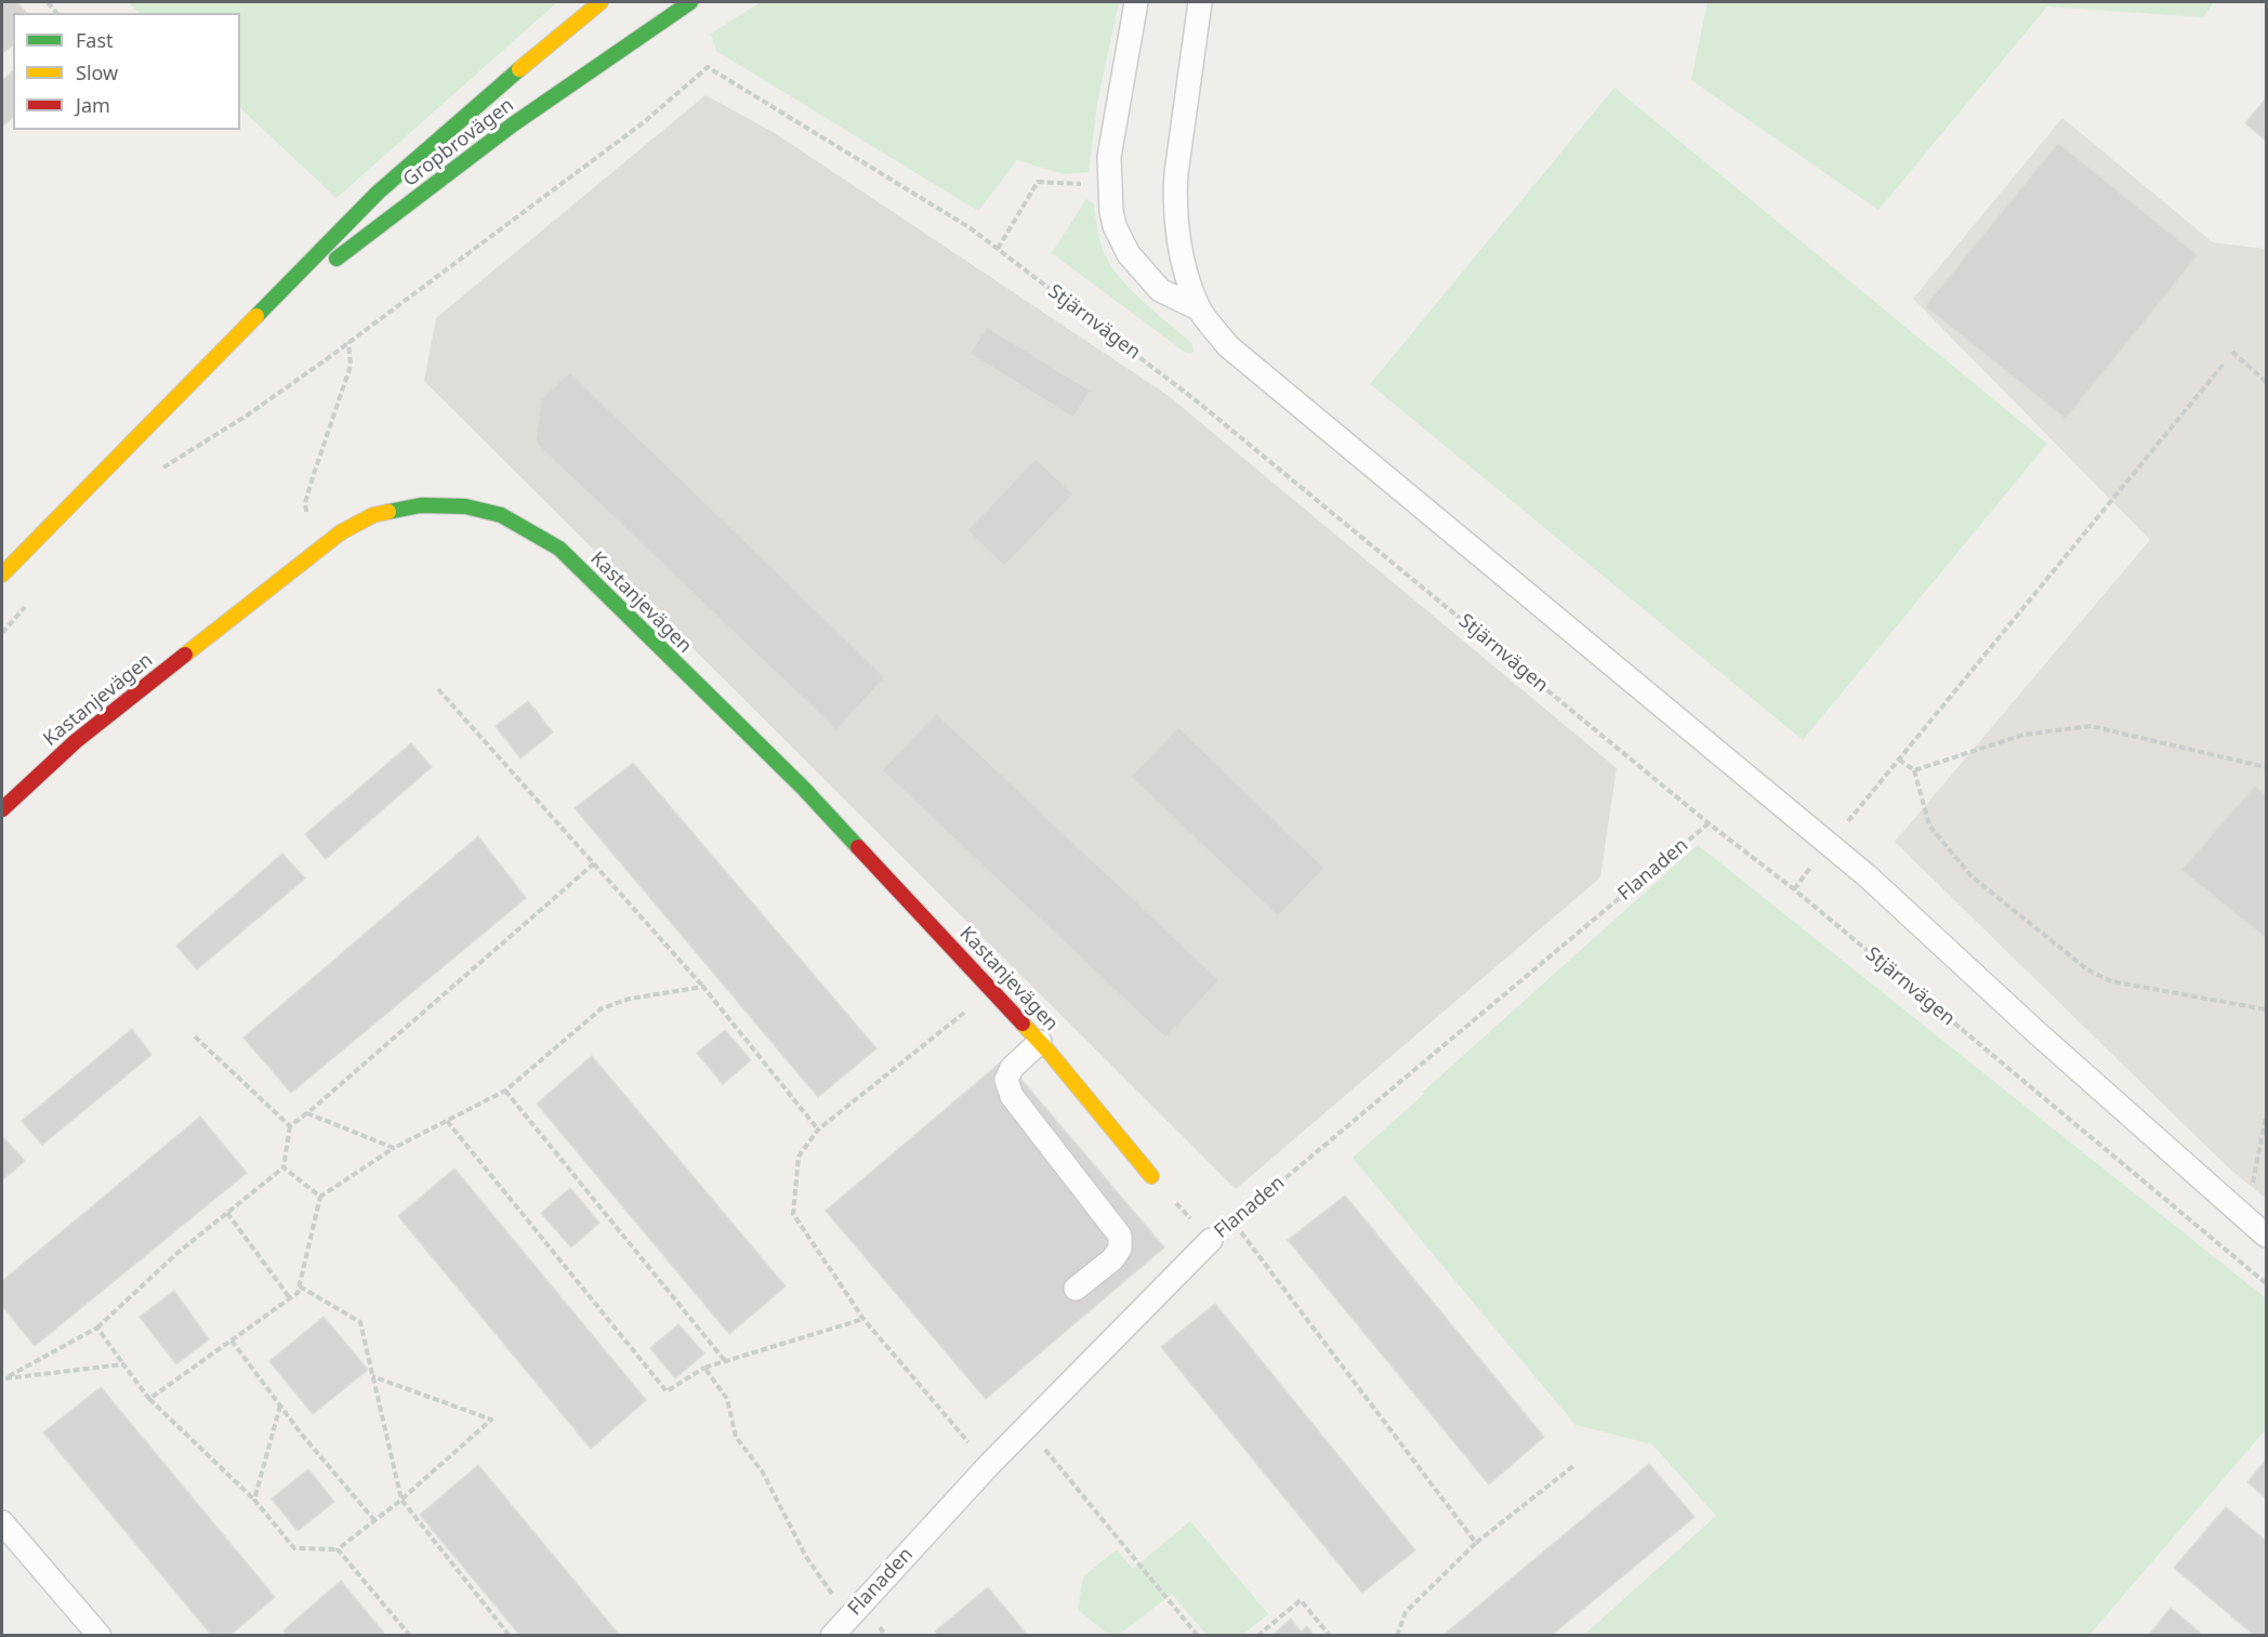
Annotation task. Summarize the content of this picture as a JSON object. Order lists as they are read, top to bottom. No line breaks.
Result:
{"streets":{"street":["Gropbrovägen","Kastanjevägen"],"lane":["Flanaden"],"path":["Stjärnvägen"]},"crossings":[["Stjärnvägen","Flanaden"]],"legend":["Fast","Slow","Jam"]}
